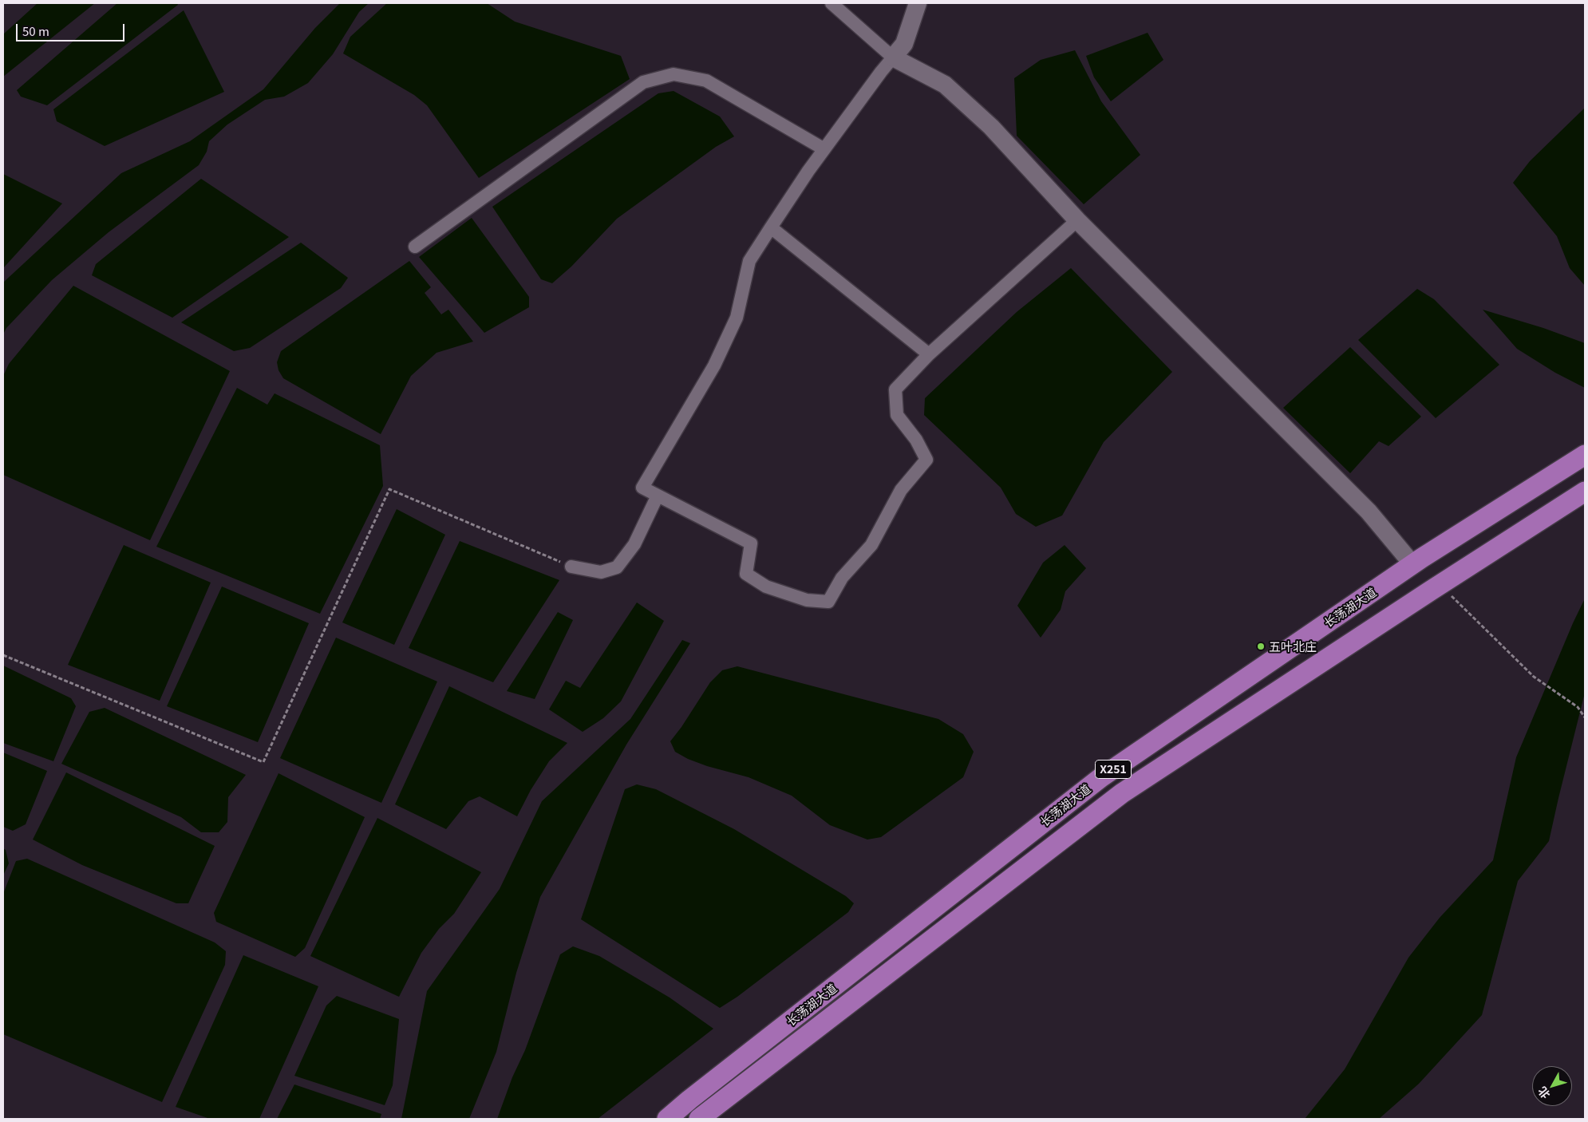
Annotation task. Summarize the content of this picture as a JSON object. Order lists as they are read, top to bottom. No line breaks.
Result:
{"streets":{"main road":["长荡湖大道","X251"]},"places":["五叶北庄"],"scale_bar":"50 m","north":"bottom left"}
